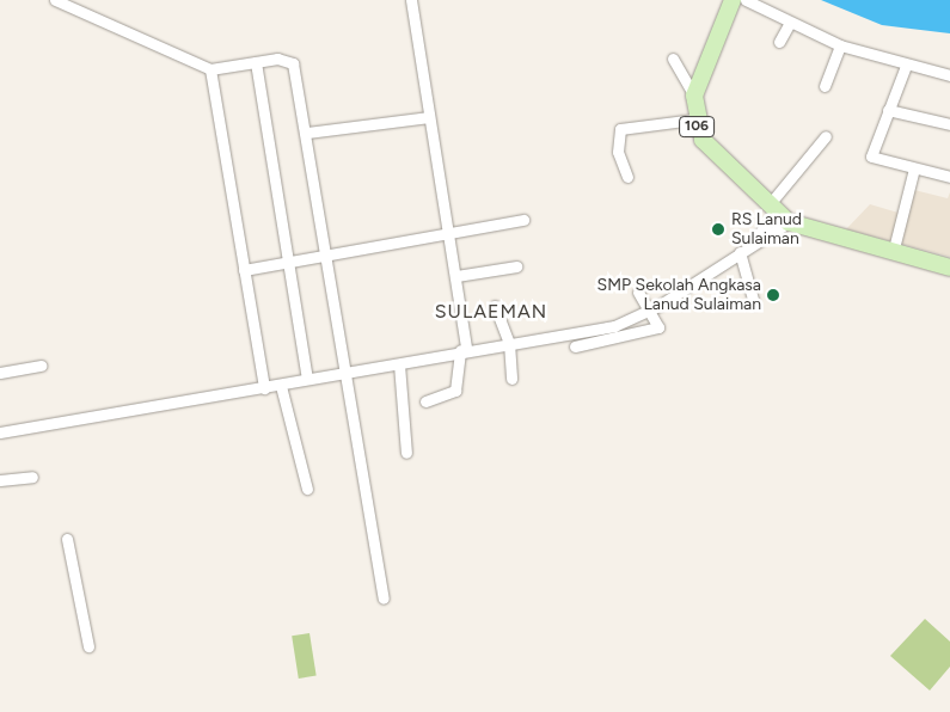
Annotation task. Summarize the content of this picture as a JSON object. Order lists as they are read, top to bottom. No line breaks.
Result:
{"streets":{"main road":["106"]},"districts":["SULAEMAN"],"places":["RS Lanud Sulaiman","SMP Sekolah Angkasa Lanud Sulaiman"]}
